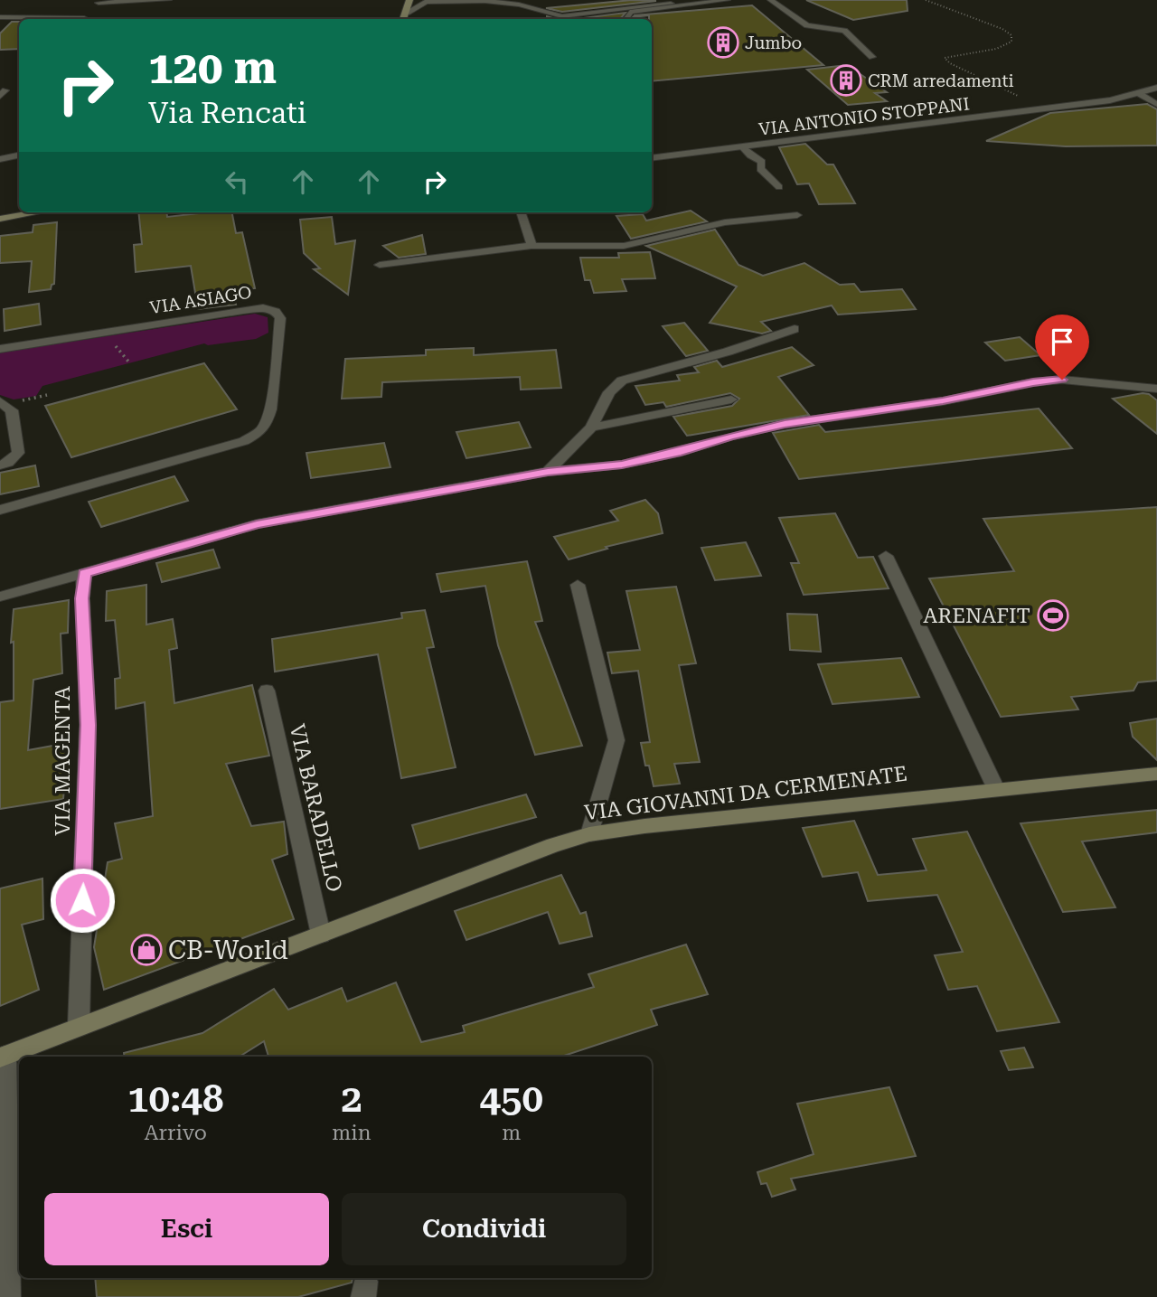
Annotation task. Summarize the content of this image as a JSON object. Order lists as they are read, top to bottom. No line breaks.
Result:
{"streets":{"main road":["VIA GIOVANNI DA CERMENATE"],"street":["VIA ANTONIO STOPPANI","VIA ASIAGO","VIA MAGENTA","VIA BARADELLO"]},"crossings":[["VIA MAGENTA","VIA GIOVANNI DA CERMENATE"],["VIA GIOVANNI DA CERMENATE","VIA BARADELLO"]],"places":{"building":["Jumbo","CRM arredamenti"],"sports":["ARENAFIT"],"shop":["CB-World"]},"page":{"turn":["120 m","Via Rencati"],"eta":["10:48","Arrivo","2","min","450","m"],"buttons":["Esci","Condividi"]}}
